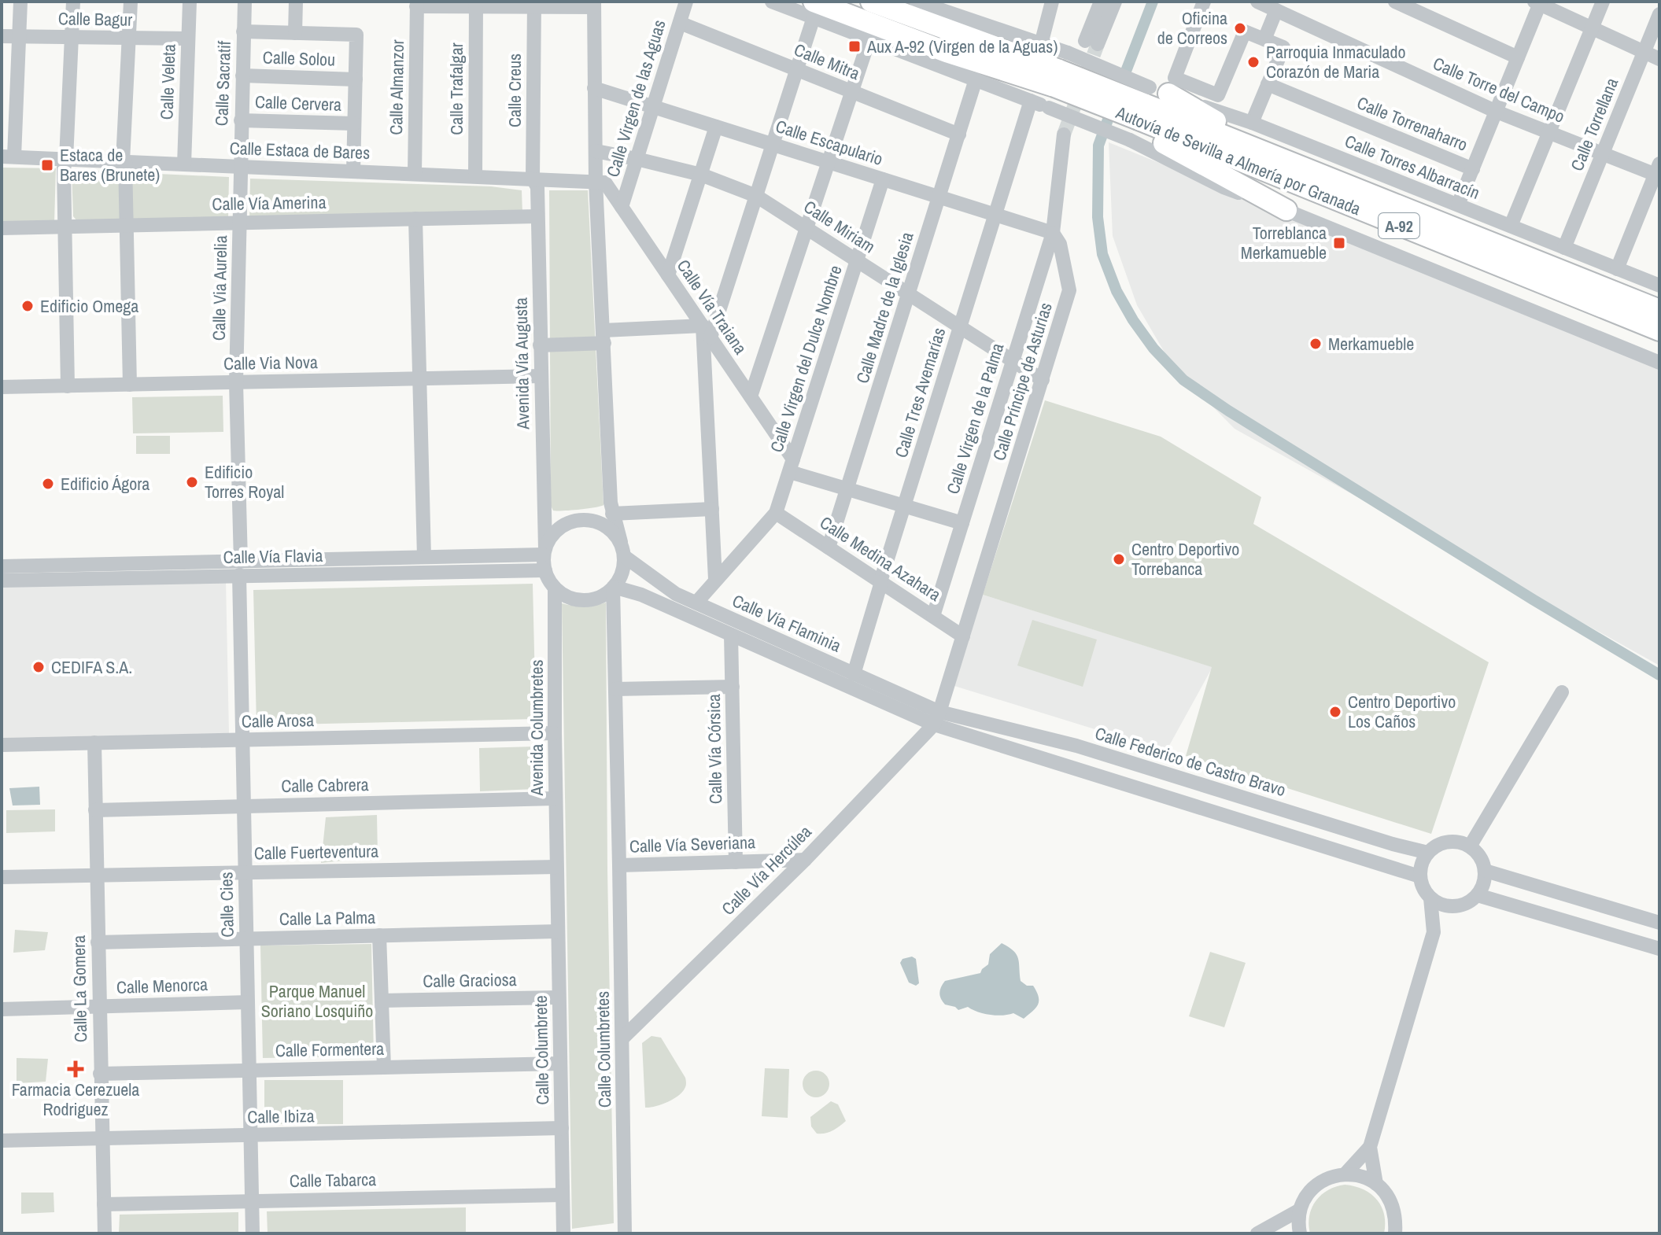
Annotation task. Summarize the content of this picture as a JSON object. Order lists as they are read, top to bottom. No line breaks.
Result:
{"streets":{"highway":["Autovía de Sevilla a Almería por Granada","A-92"],"street":["Calle Bagur","Calle Solou","Calle Mitra","Calle Veleta","Calle Sacratif","Calle Almanzor","Calle Trafalgar","Calle Torre del Campo","Calle Creus","Calle Virgen de las Aguas","Calle Cervera","Calle Torrenaharro","Calle Torrellana","Calle Escapulario","Calle Estaca de Bares","Calle Torres Albarracín","Calle Vía Amerina","Calle Miriam","Calle Via Aurelia","Calle Vía Traiana","Calle Madre de la Iglesia","Calle Virgen del Dulce Nombre","Calle Via Nova","Avenida Vía Augusta","Calle Príncipe de Asturias","Calle Tres Avemarías","Calle Virgen de la Palma","Calle Vía Flavia","Calle Medina Azahara","Calle Vía Flaminia","Calle Arosa","Avenida Columbretes","Calle Vía Córsica","Calle Federico de Castro Bravo","Calle Cabrera","Calle Vía Severiana","Calle Fuerteventura","Calle Vía Hercúlea","Calle Cies","Calle La Palma","Calle Graciosa","Calle Menorca","Calle La Gomera","Calle Formentera","Calle Columbretes","Calle Columbrete","Calle Ibiza","Calle Tabarca"]},"crossings":[["Calle Bagur","Calle Veleta"],["Calle Solou","Calle Sacratif"],["Calle Mitra","Calle Virgen de las Aguas"],["Calle Mitra","Calle Madre de la Iglesia"],["Calle Veleta","Calle Estaca de Bares"],["Calle Sacratif","Calle Cervera"],["Calle Sacratif","Calle Estaca de Bares"],["Calle Sacratif","Calle Via Aurelia"],["Calle Almanzor","Calle Estaca de Bares"],["Calle Trafalgar","Calle Estaca de Bares"],["Calle Torre del Campo","Calle Torrellana"],["Calle Creus","Calle Estaca de Bares"],["Calle Creus","Avenida Vía Augusta"],["Calle Virgen de las Aguas","Calle Escapulario"],["Calle Virgen de las Aguas","Calle Miriam"],["Calle Virgen de las Aguas","Calle Vía Traiana"],["Calle Torrellana","Calle Torres Albarracín"],["Calle Escapulario","Calle Madre de la Iglesia"],["Calle Escapulario","Calle Virgen del Dulce Nombre"],["Calle Escapulario","Calle Príncipe de Asturias"],["Calle Escapulario","Calle Tres Avemarías"],["Calle Escapulario","Calle Virgen de la Palma"],["Calle Estaca de Bares","Calle Via Aurelia"],["Calle Estaca de Bares","Calle Vía Traiana"],["Calle Estaca de Bares","Avenida Vía Augusta"],["Autovía de Sevilla a Almería por Granada","Calle Torres Albarracín"],["Calle Vía Amerina","Calle Via Aurelia"],["Calle Vía Amerina","Avenida Vía Augusta"],["Calle Miriam","Calle Madre de la Iglesia"],["Calle Miriam","Calle Virgen del Dulce Nombre"],["Calle Miriam","Calle Príncipe de Asturias"],["Calle Miriam","Calle Tres Avemarías"],["Calle Miriam","Calle Virgen de la Palma"],["Calle Via Aurelia","Calle Via Nova"],["Calle Via Aurelia","Calle Vía Flavia"],["Calle Via Aurelia","Calle Cies"],["Calle Vía Traiana","Calle Virgen del Dulce Nombre"],["Calle Madre de la Iglesia","Calle Medina Azahara"],["Calle Virgen del Dulce Nombre","Calle Medina Azahara"],["Calle Via Nova","Avenida Vía Augusta"],["Avenida Vía Augusta","Calle Vía Flavia"],["Avenida Vía Augusta","Calle Vía Flaminia"],["Avenida Vía Augusta","Avenida Columbretes"],["Calle Príncipe de Asturias","Calle Virgen de la Palma"],["Calle Príncipe de Asturias","Calle Medina Azahara"],["Calle Príncipe de Asturias","Calle Vía Flaminia"],["Calle Príncipe de Asturias","Calle Federico de Castro Bravo"],["Calle Príncipe de Asturias","Calle Vía Hercúlea"],["Calle Tres Avemarías","Calle Medina Azahara"],["Calle Tres Avemarías","Calle Vía Flaminia"],["Calle Virgen de la Palma","Calle Medina Azahara"],["Calle Vía Flavia","Calle Vía Flaminia"],["Calle Vía Flavia","Avenida Columbretes"],["Calle Vía Flavia","Calle Cies"],["Calle Vía Flaminia","Avenida Columbretes"],["Calle Vía Flaminia","Calle Vía Córsica"],["Calle Vía Flaminia","Calle Federico de Castro Bravo"],["Calle Vía Flaminia","Calle Vía Hercúlea"],["Calle Arosa","Avenida Columbretes"],["Calle Arosa","Calle Cies"],["Calle Arosa","Calle La Gomera"],["Avenida Columbretes","Calle Cabrera"],["Avenida Columbretes","Calle Fuerteventura"],["Avenida Columbretes","Calle Columbrete"],["Calle Vía Córsica","Calle Vía Severiana"],["Calle Federico de Castro Bravo","Calle Vía Hercúlea"],["Calle Cabrera","Calle Cies"],["Calle Cabrera","Calle La Gomera"],["Calle Vía Severiana","Calle Vía Hercúlea"],["Calle Vía Severiana","Calle Columbretes"],["Calle Fuerteventura","Calle Cies"],["Calle Fuerteventura","Calle La Gomera"],["Calle Fuerteventura","Calle Columbrete"],["Calle Vía Hercúlea","Calle Columbretes"],["Calle Cies","Calle La Palma"],["Calle Cies","Calle Menorca"],["Calle Cies","Calle Formentera"],["Calle Cies","Calle Ibiza"],["Calle Cies","Calle Tabarca"],["Calle La Palma","Calle La Gomera"],["Calle La Palma","Calle Columbrete"],["Calle Graciosa","Calle Columbrete"],["Calle Menorca","Calle La Gomera"],["Calle La Gomera","Calle Formentera"],["Calle La Gomera","Calle Ibiza"],["Calle La Gomera","Calle Tabarca"],["Calle Formentera","Calle Columbrete"],["Calle Columbrete","Calle Ibiza"],["Calle Columbrete","Calle Tabarca"]],"parks":["Parque Manuel Soriano Losquiño"],"places":{"other":["Oficina de Correos","Parroquia Inmaculado Corazón de Maria","Edificio Omega","Merkamueble","Edificio Torres Royal","Edificio Ágora","Centro Deportivo Torrebanca","CEDIFA S.A.","Centro Deportivo Los Caños"],"transit":["Aux A-92 (Virgen de la Aguas)","Estaca de Bares (Brunete)","Torreblanca Merkamueble"],"health":["Farmacia Cerezuela Rodriguez"]}}
